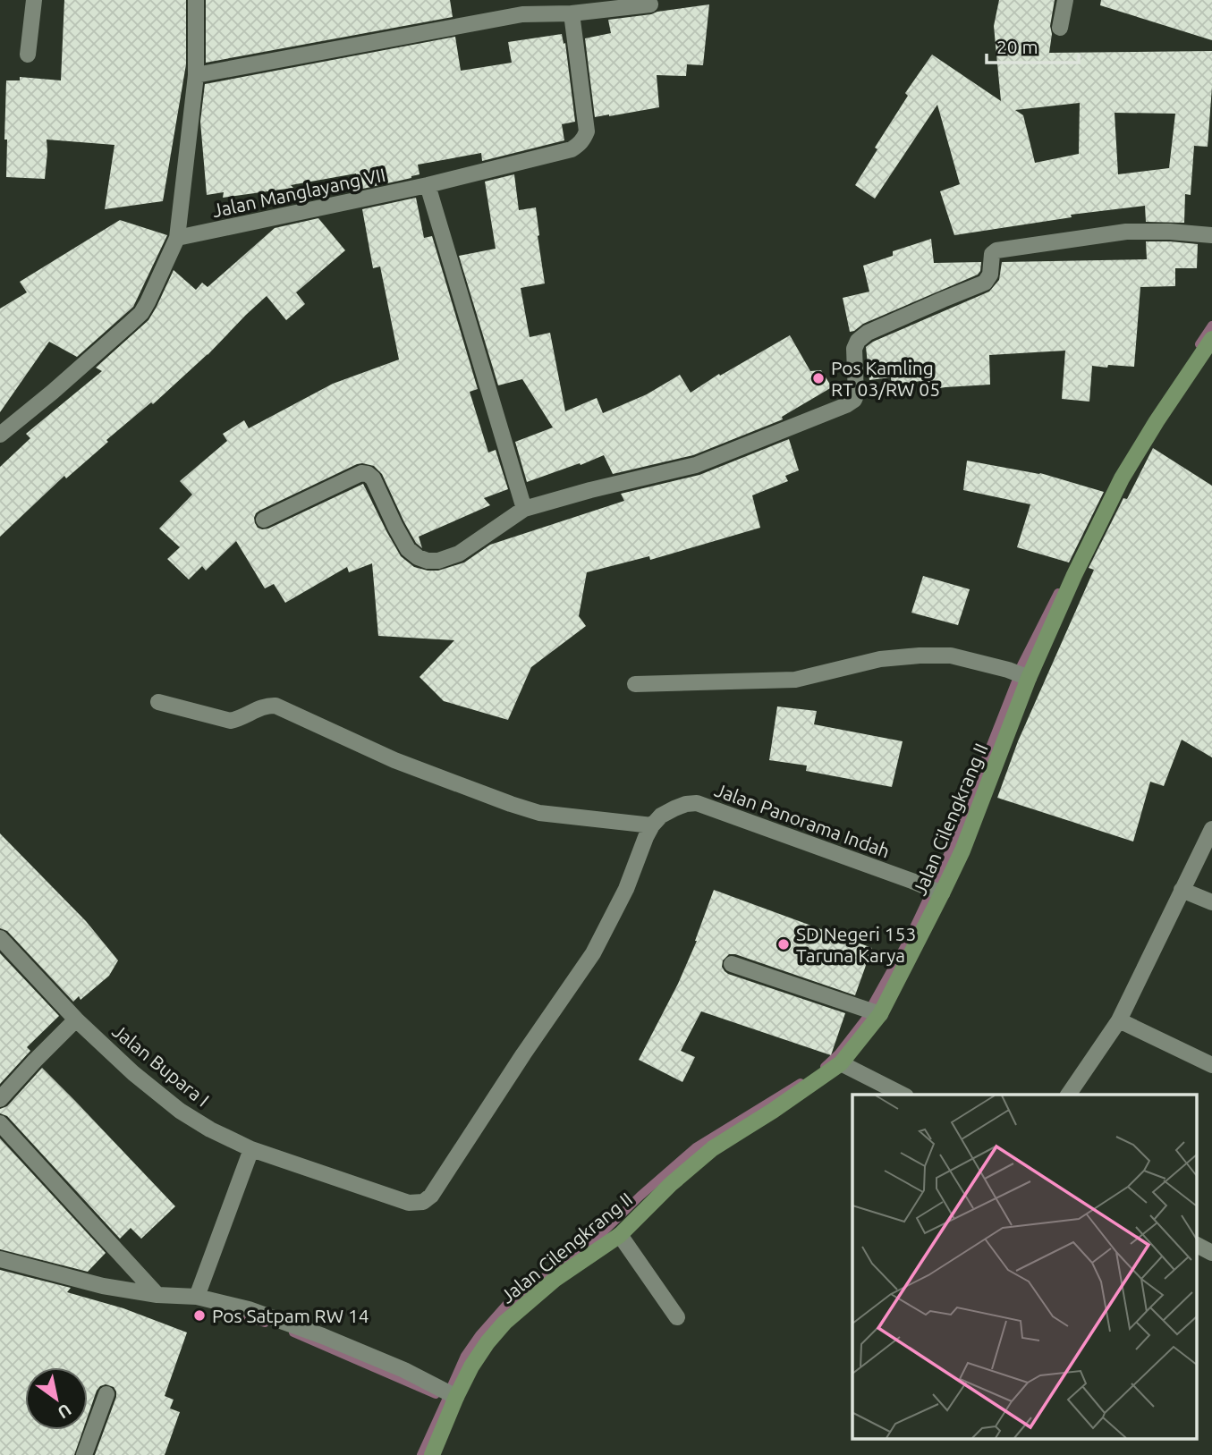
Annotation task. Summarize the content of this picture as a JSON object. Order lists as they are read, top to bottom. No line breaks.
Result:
{"streets":{"street":["Jalan Manglayang VII","Jalan Cilengkrang II","Jalan Panorama Indah","Jalan Bupara I"]},"crossings":[["Jalan Cilengkrang II","Jalan Panorama Indah"],["Jalan Panorama Indah","Jalan Bupara I"]],"places":["Pos Kamling RT 03/RW 05","SD Negeri 153 Taruna Karya","Pos Satpam RW 14"],"scale_bar":"20 m","north":"bottom right"}
